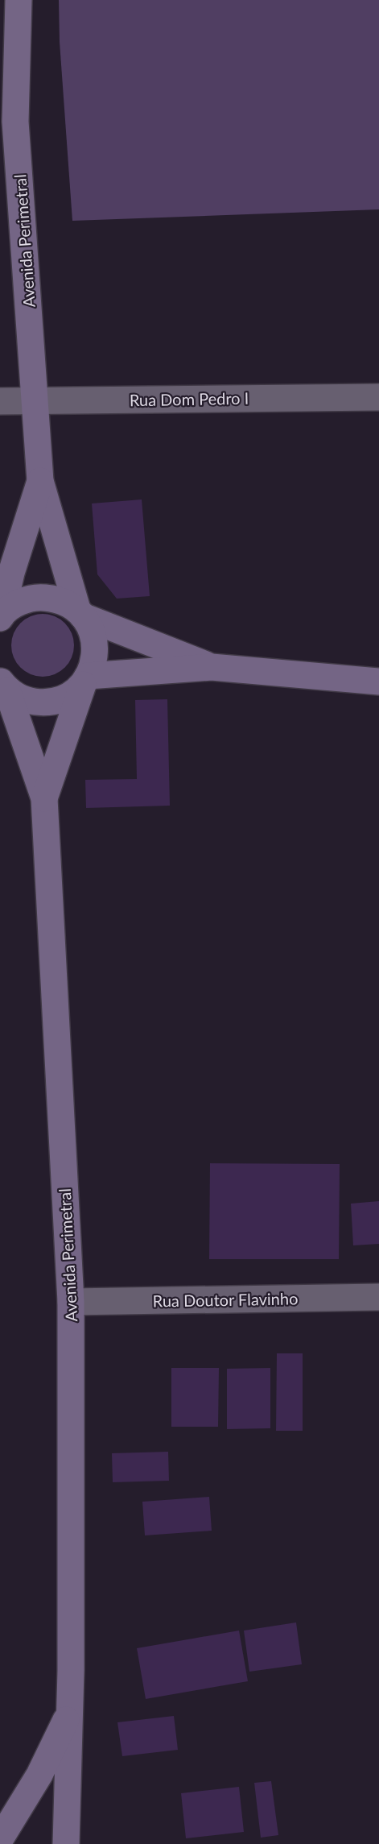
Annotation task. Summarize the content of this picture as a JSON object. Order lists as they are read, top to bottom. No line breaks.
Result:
{"streets":{"main road":["Avenida Perimetral"],"street":["Rua Dom Pedro I","Rua Doutor Flavinho"]},"crossings":[["Avenida Perimetral","Rua Dom Pedro I"],["Avenida Perimetral","Rua Doutor Flavinho"]]}
